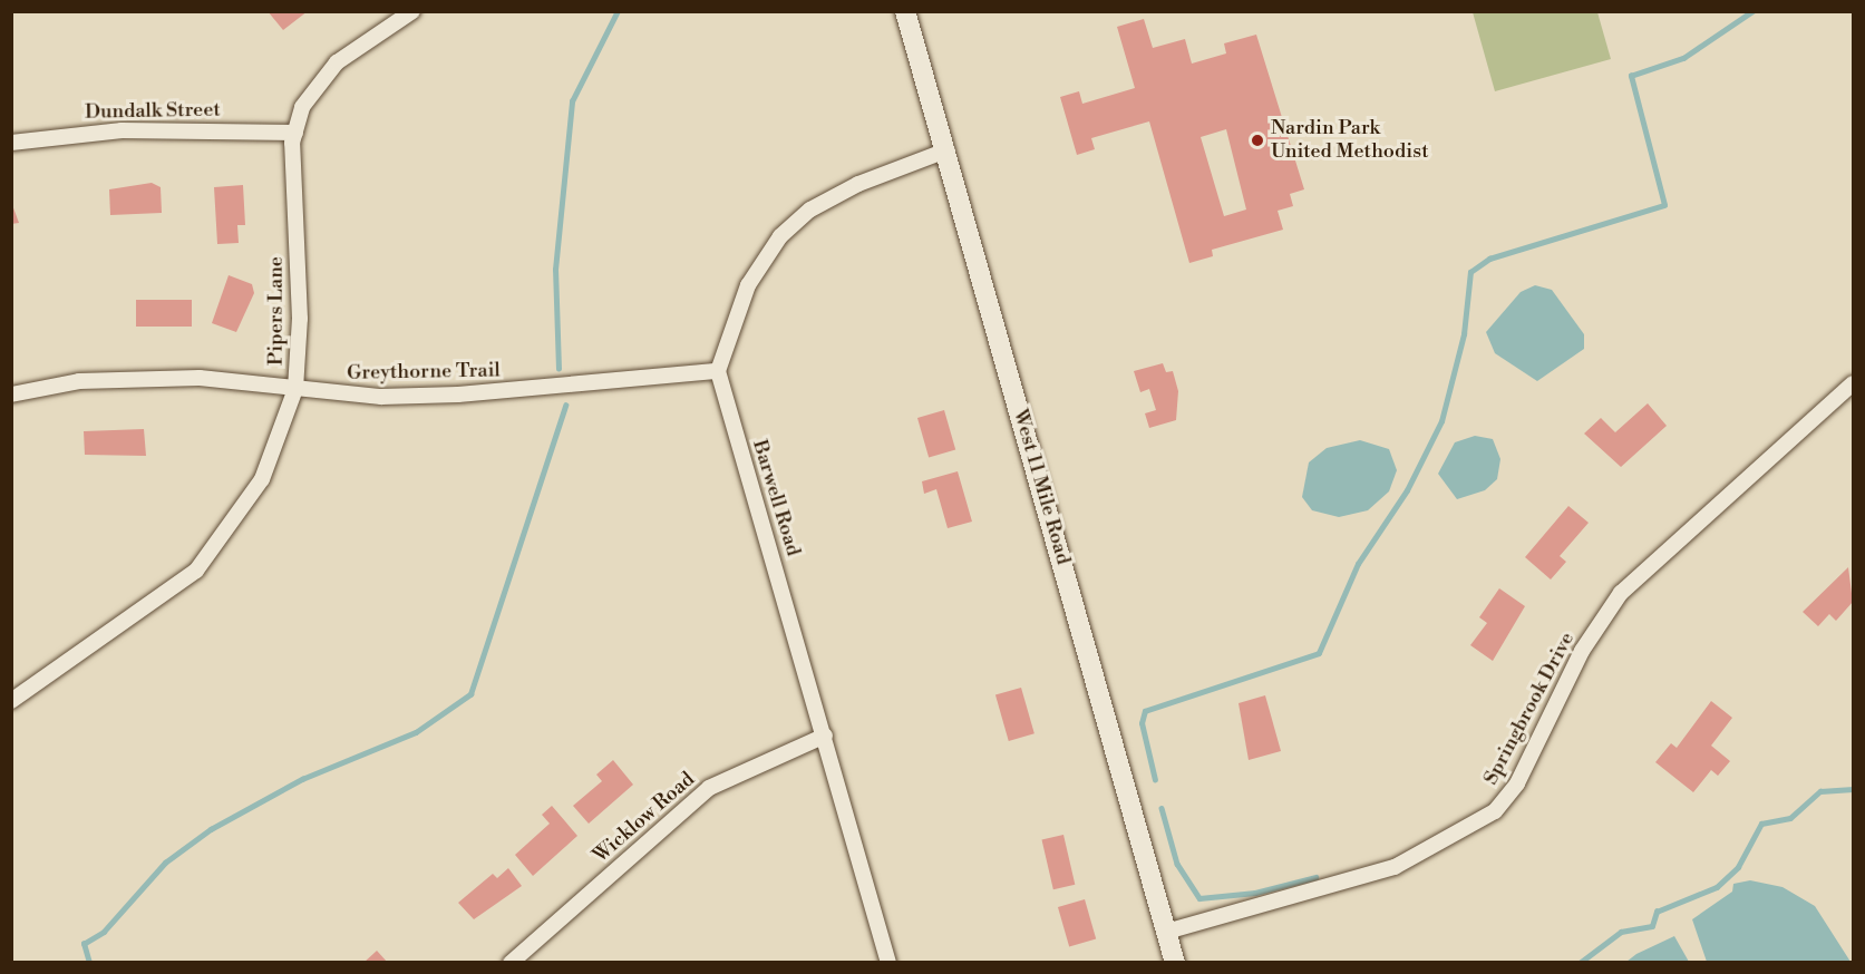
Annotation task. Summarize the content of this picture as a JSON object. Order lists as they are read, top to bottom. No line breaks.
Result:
{"streets":{"street":["Dundalk Street","Pipers Lane","Greythorne Trail","West 11 Mile Road","Barwell Road","Springbrook Drive","Wicklow Road"]},"crossings":[["Dundalk Street","Pipers Lane"],["Pipers Lane","Greythorne Trail"],["Greythorne Trail","Barwell Road"],["West 11 Mile Road","Springbrook Drive"],["Barwell Road","Wicklow Road"]],"places":["Nardin Park United Methodist"]}
